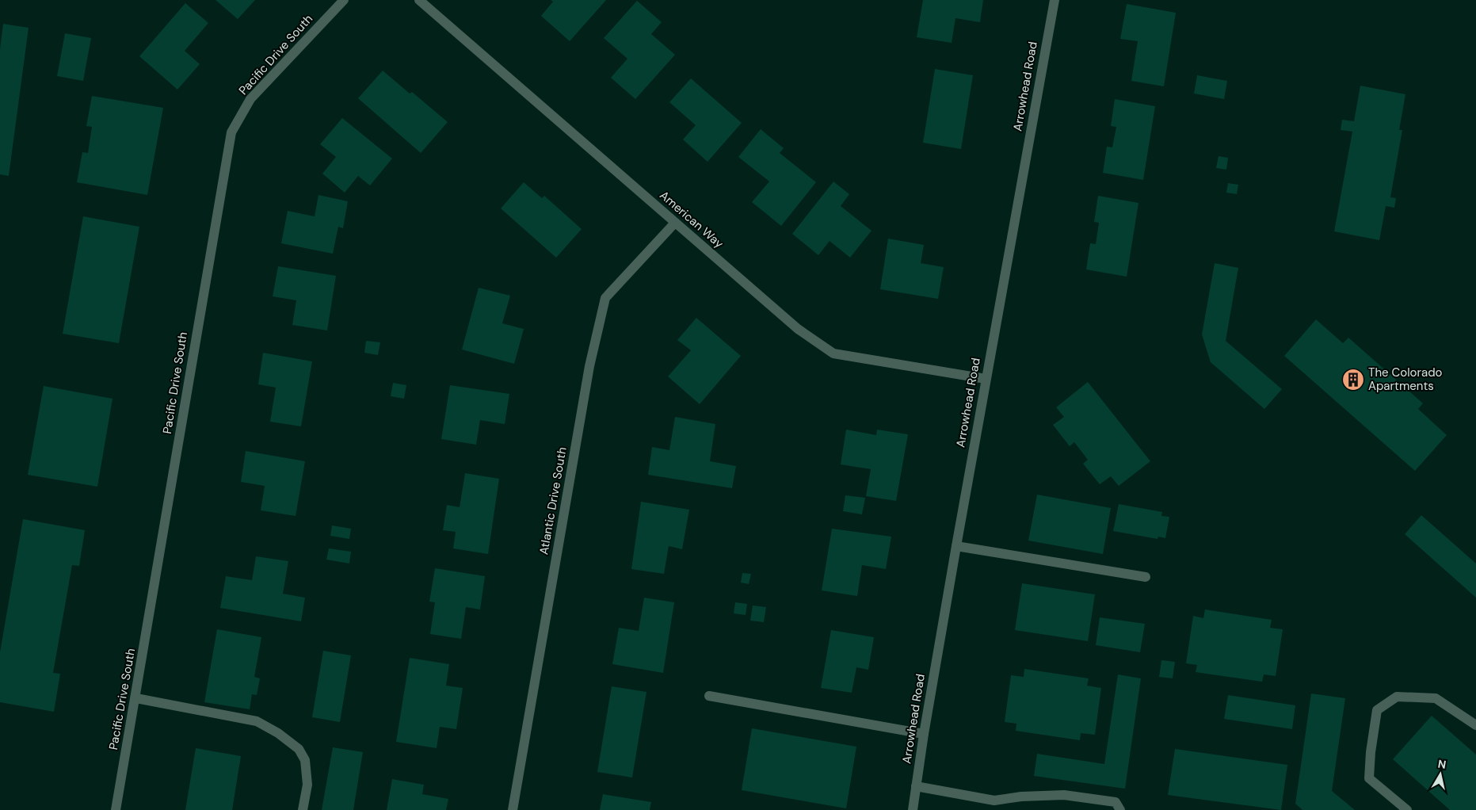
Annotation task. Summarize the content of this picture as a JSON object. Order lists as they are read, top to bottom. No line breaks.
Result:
{"streets":{"street":["Pacific Drive South","Arrowhead Road","American Way","Atlantic Drive South"]},"crossings":[["Arrowhead Road","American Way"],["American Way","Atlantic Drive South"]],"places":{"building":["The Colorado Apartments"]},"north":"top"}
